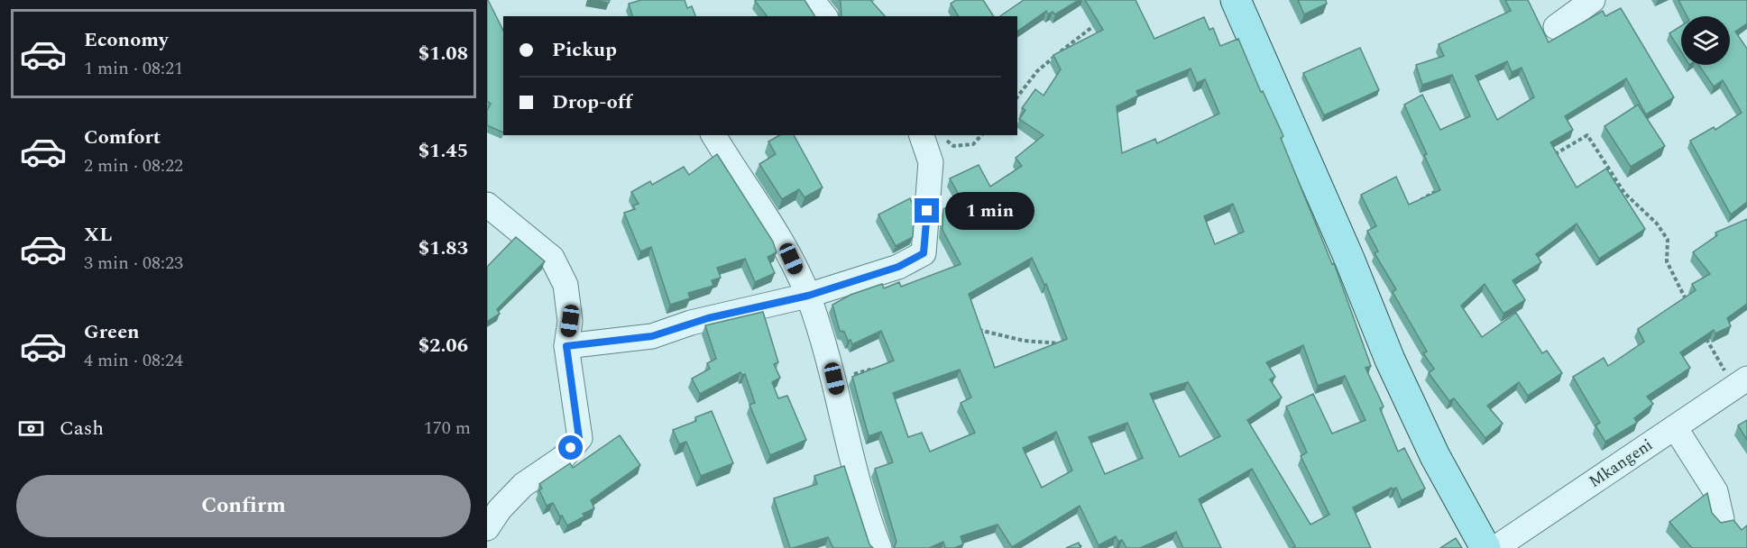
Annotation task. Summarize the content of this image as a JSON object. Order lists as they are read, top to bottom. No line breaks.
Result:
{"streets":{"street":["Mkangeni"]},"page":{"list":[{"name":"Economy","note":"1 min · 08:21","value":"$1.08"},{"name":"Comfort","note":"2 min · 08:22","value":"$1.45"},{"name":"XL","note":"3 min · 08:23","value":"$1.83"},{"name":"Green","note":"4 min · 08:24","value":"$2.06"}],"banner":["Pickup","Drop-off"],"bubble":"1 min","pay":["Cash","170 m"],"buttons":"Confirm"}}
